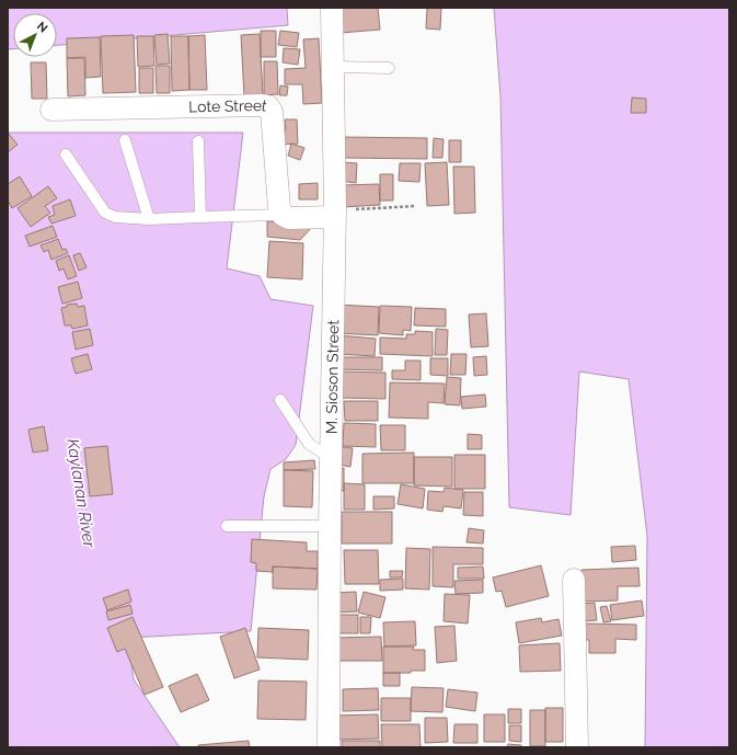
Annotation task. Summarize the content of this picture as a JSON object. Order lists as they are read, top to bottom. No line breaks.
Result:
{"streets":{"street":["Lote Street","M. Sioson Street"]},"water":["Kaylanan River"],"north":"top right"}
